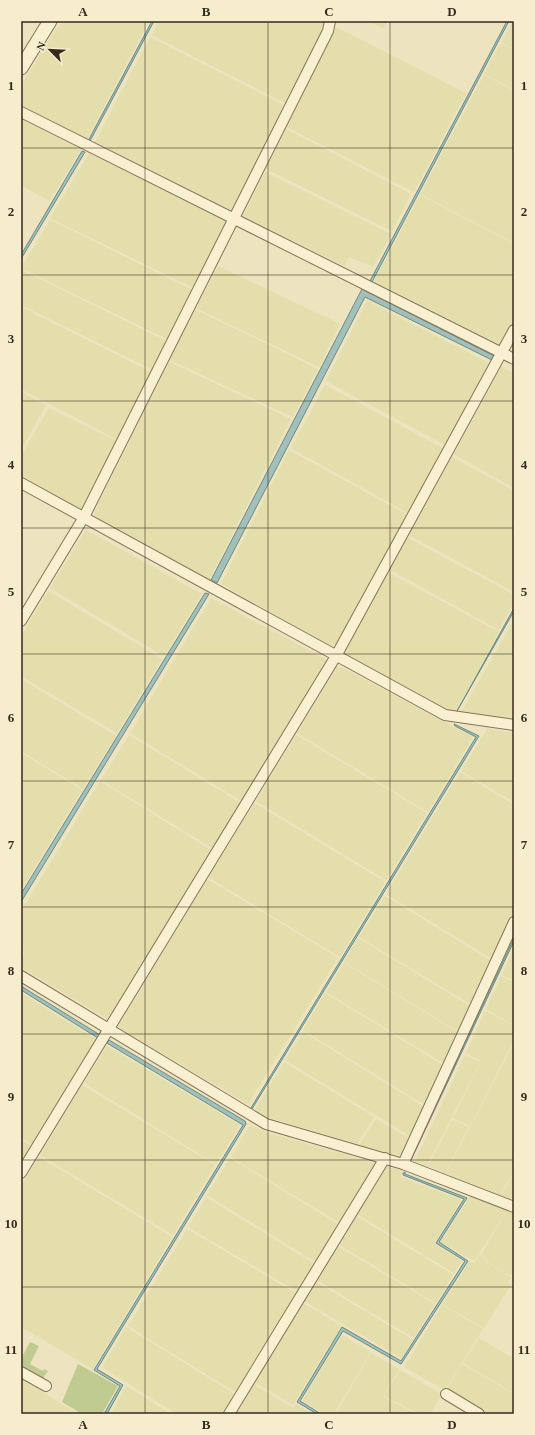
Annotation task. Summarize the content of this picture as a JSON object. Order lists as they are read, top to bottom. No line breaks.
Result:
{"north":"top left","grid":{"columns":["A","B","C","D"],"rows":["1","2","3","4","5","6","7","8","9","10","11"]}}
